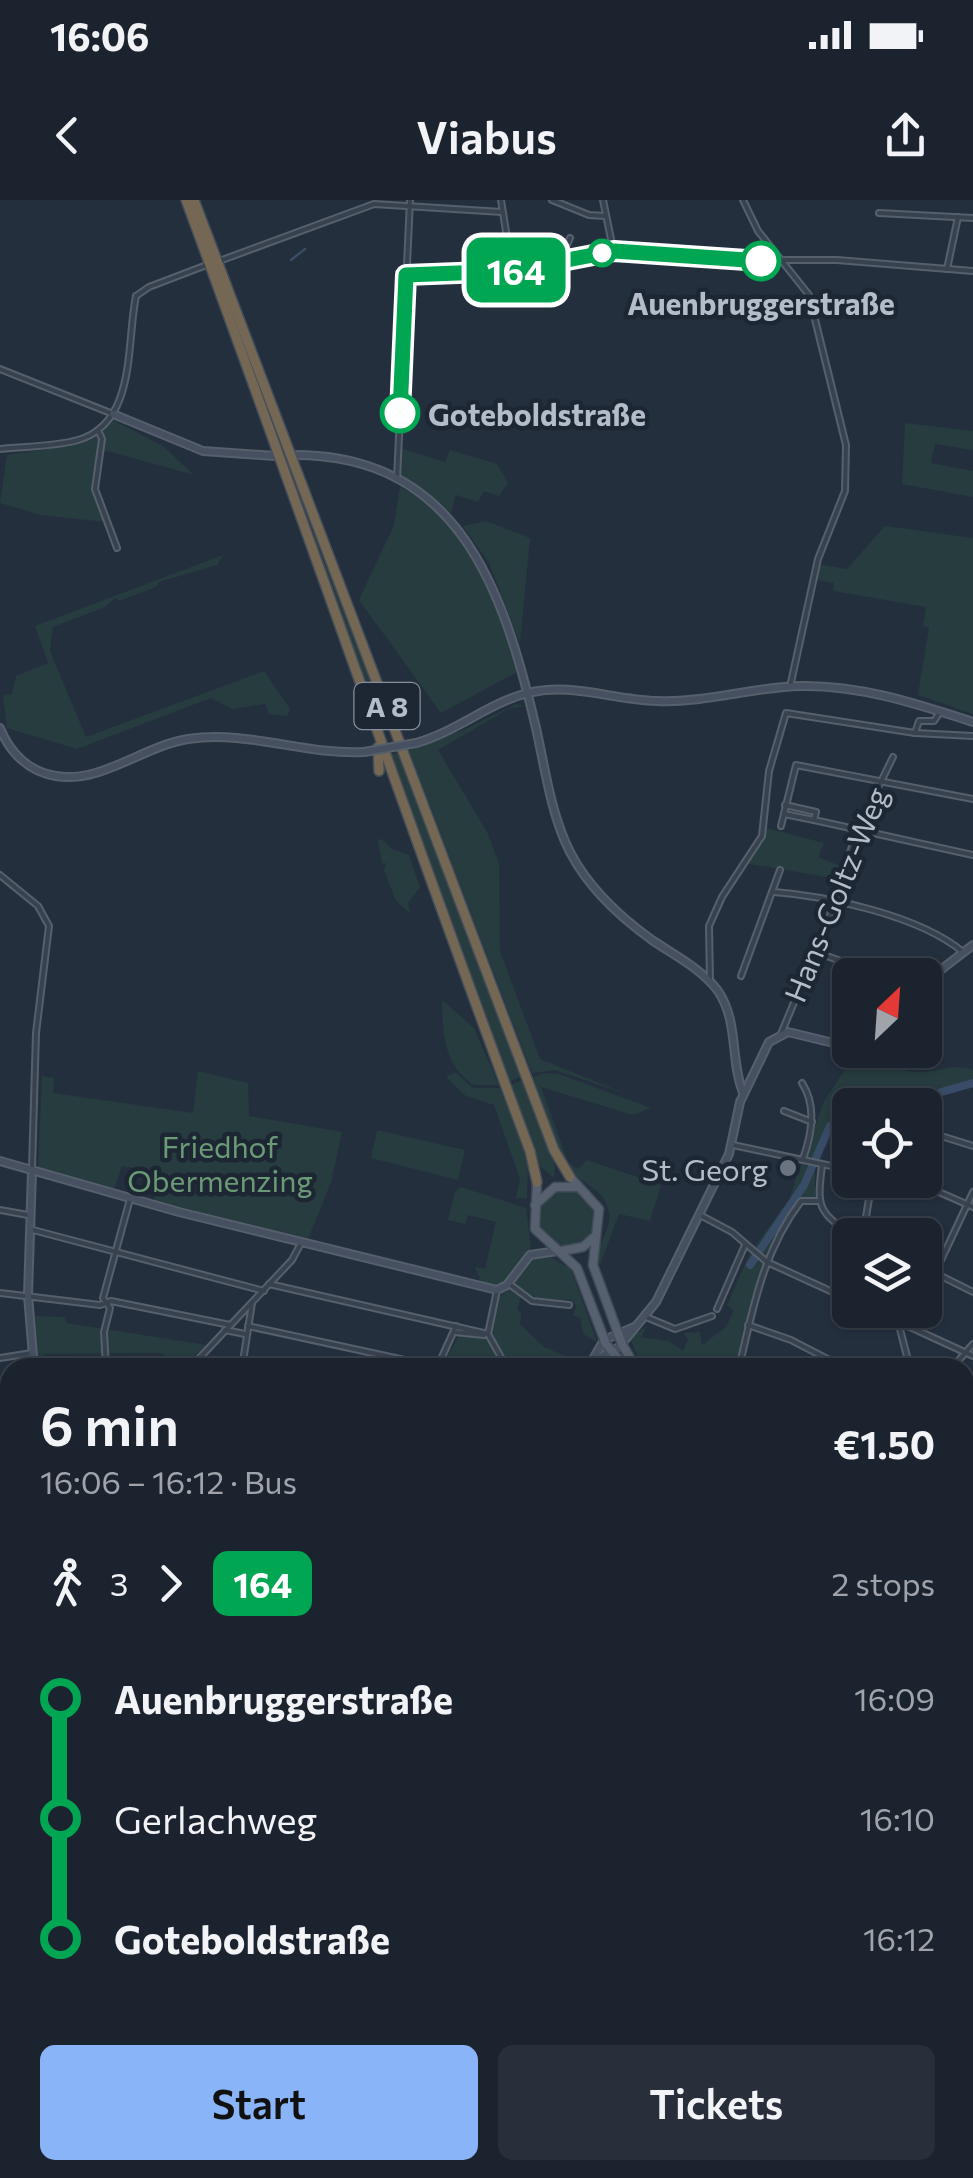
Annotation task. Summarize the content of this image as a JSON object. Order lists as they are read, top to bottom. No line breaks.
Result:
{"streets":{"highway":["A 8"],"street":["Hans-Goltz-Weg"]},"parks":["Friedhof Obermenzing"],"places":["Auenbruggerstraße","Goteboldstraße","St. Georg"],"lines":["bus line 164"],"north":"top right","page":{"status":"16:06","header":"Viabus","on_map":"164","heading":["6 min","16:06 – 16:12 · Bus","€1.50"],"legs":["3","164","2 stops"],"list":[{"name":"Auenbruggerstraße","value":"16:09"},{"name":"Gerlachweg","value":"16:10"},{"name":"Goteboldstraße","value":"16:12"}],"buttons":["Start","Tickets"]}}
